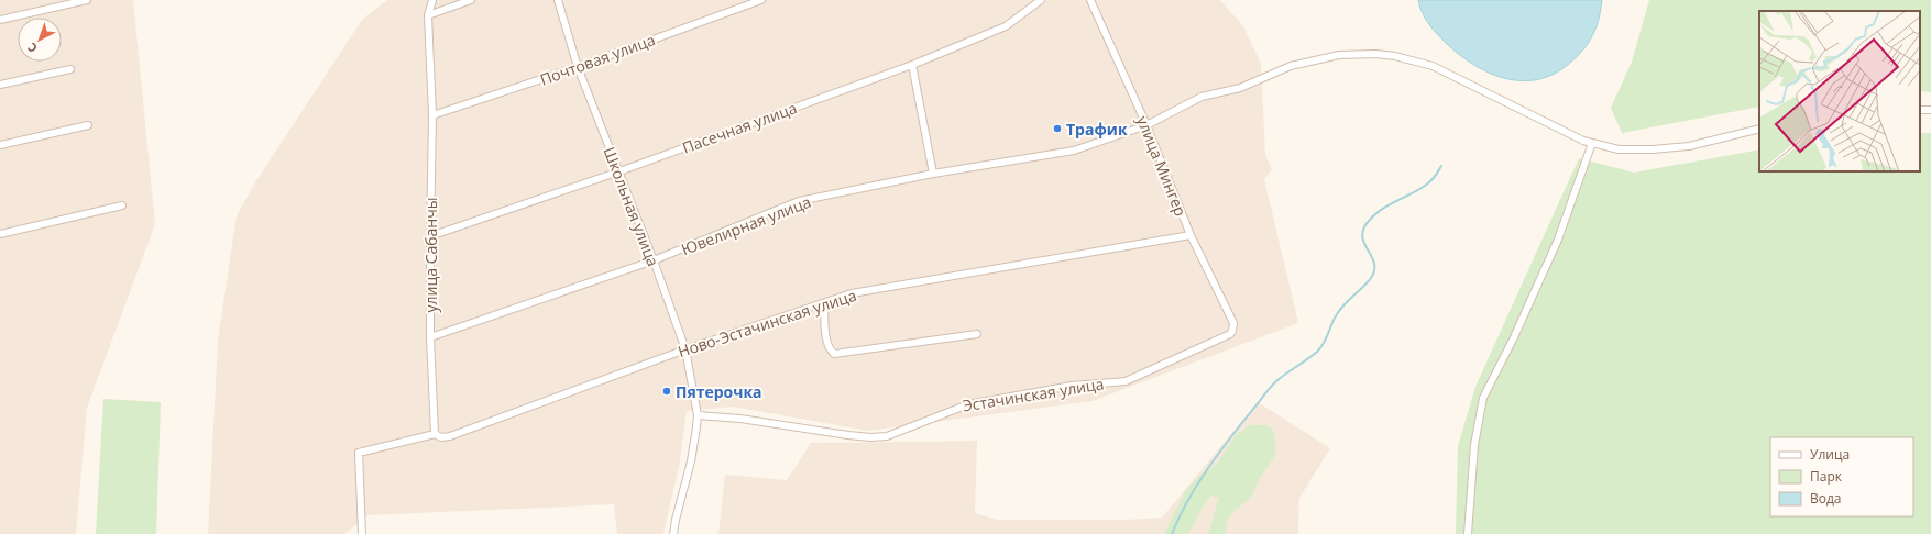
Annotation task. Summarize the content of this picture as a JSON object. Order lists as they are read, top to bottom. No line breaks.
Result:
{"streets":{"street":["Почтовая улица","Пасечная улица","улица Мингер","Школьная улица","Ювелирная улица","улица Сабанчы","Ново-Эстачинская улица","Эстачинская улица"]},"crossings":[["Почтовая улица","Школьная улица"],["Почтовая улица","улица Сабанчы"],["Пасечная улица","Школьная улица"],["Пасечная улица","улица Сабанчы"],["улица Мингер","Ювелирная улица"],["улица Мингер","Ново-Эстачинская улица"],["улица Мингер","Эстачинская улица"],["Школьная улица","Ювелирная улица"],["Школьная улица","Ново-Эстачинская улица"],["Школьная улица","Эстачинская улица"],["Ювелирная улица","улица Сабанчы"],["улица Сабанчы","Ново-Эстачинская улица"]],"places":["Трафик","Пятерочка"],"legend":["Улица","Парк","Вода"],"north":"bottom left"}
